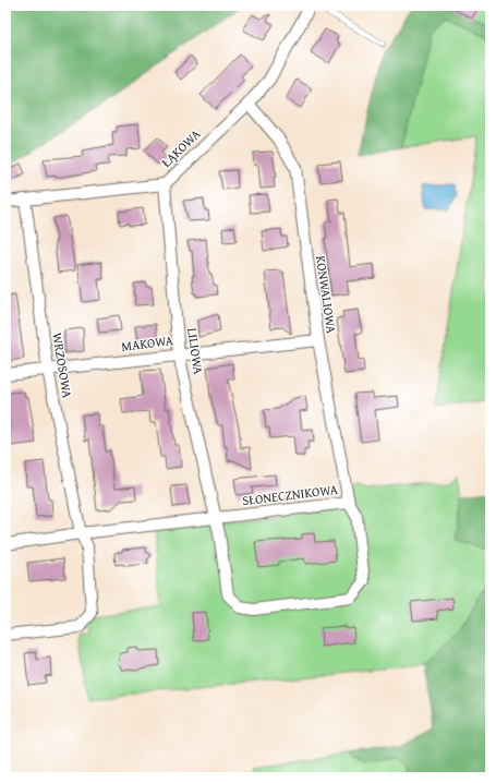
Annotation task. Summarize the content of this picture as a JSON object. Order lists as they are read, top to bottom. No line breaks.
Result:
{"streets":{"street":["ŁĄKOWA","KONWALIOWA","MAKOWA","LILIOWA","WRZOSOWA","SŁONECZNIKOWA"]},"crossings":[["ŁĄKOWA","KONWALIOWA"],["ŁĄKOWA","LILIOWA"],["ŁĄKOWA","WRZOSOWA"],["KONWALIOWA","MAKOWA"],["KONWALIOWA","SŁONECZNIKOWA"],["MAKOWA","LILIOWA"],["MAKOWA","WRZOSOWA"],["LILIOWA","SŁONECZNIKOWA"],["WRZOSOWA","SŁONECZNIKOWA"]]}
